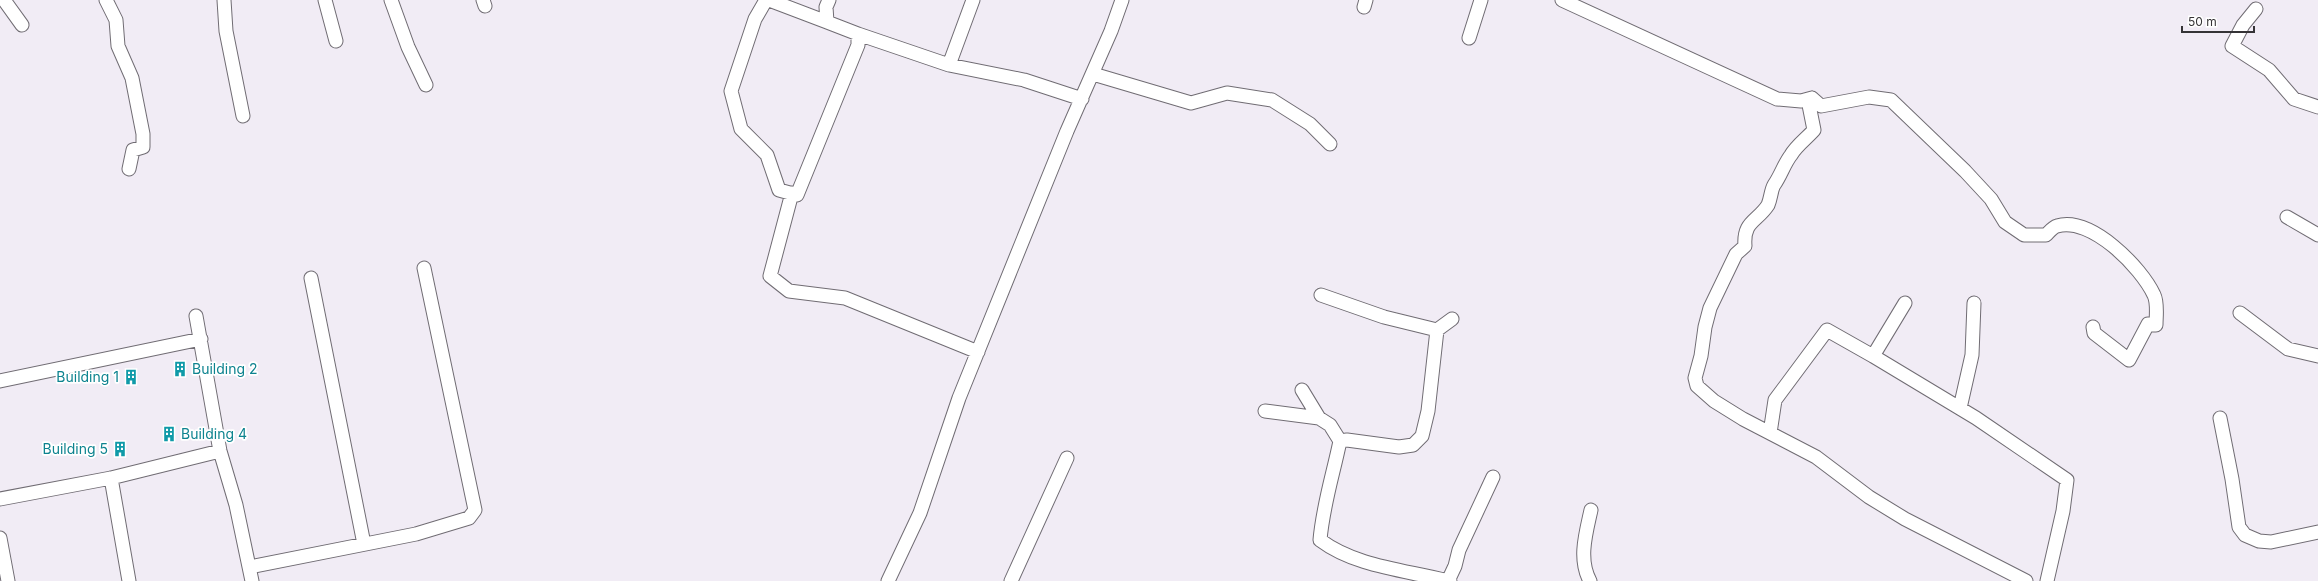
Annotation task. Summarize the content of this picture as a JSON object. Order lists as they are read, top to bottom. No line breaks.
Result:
{"places":{"building":["Building 2","Building 1","Building 4","Building 5"]},"scale_bar":"50 m"}
